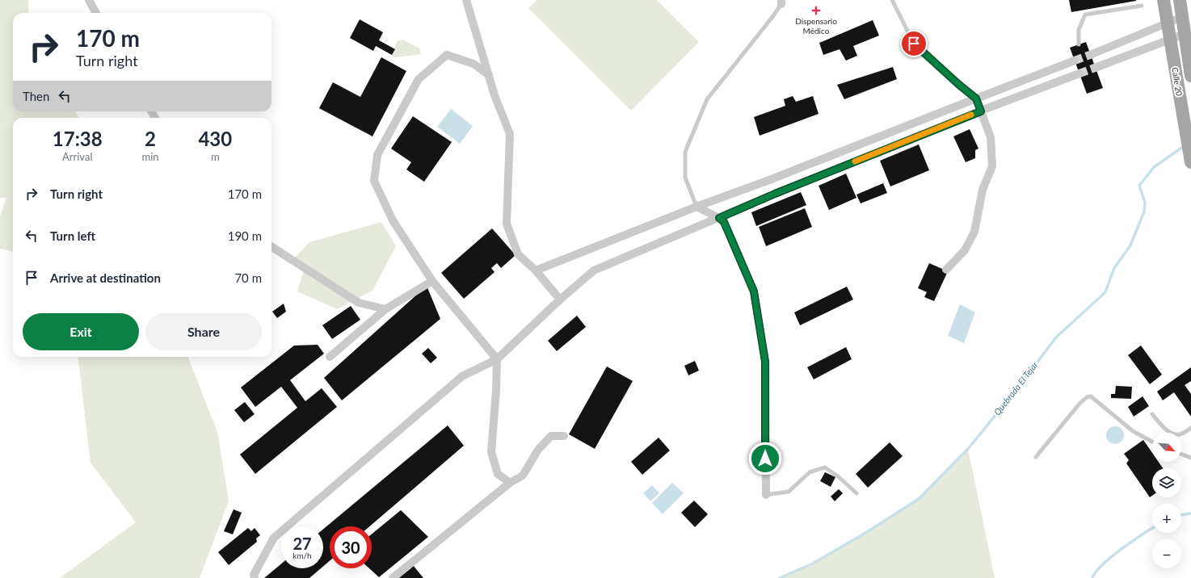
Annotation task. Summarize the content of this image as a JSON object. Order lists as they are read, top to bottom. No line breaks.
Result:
{"streets":{"main road":["Calle 20"]},"water":["Quebrada El Tejar"],"places":{"health":["Dispensario Médico"]},"north":"bottom right","page":{"turn":["170 m","Turn right"],"then":"Then","eta":["17:38","Arrival","2","min","430","m"],"list":[{"name":"Turn right","value":"170 m"},{"name":"Turn left","value":"190 m"},{"name":"Arrive at destination","value":"70 m"}],"buttons":["Exit","Share"],"map_buttons":["+","−"],"speed":"27 km/h","limit":"30"}}
